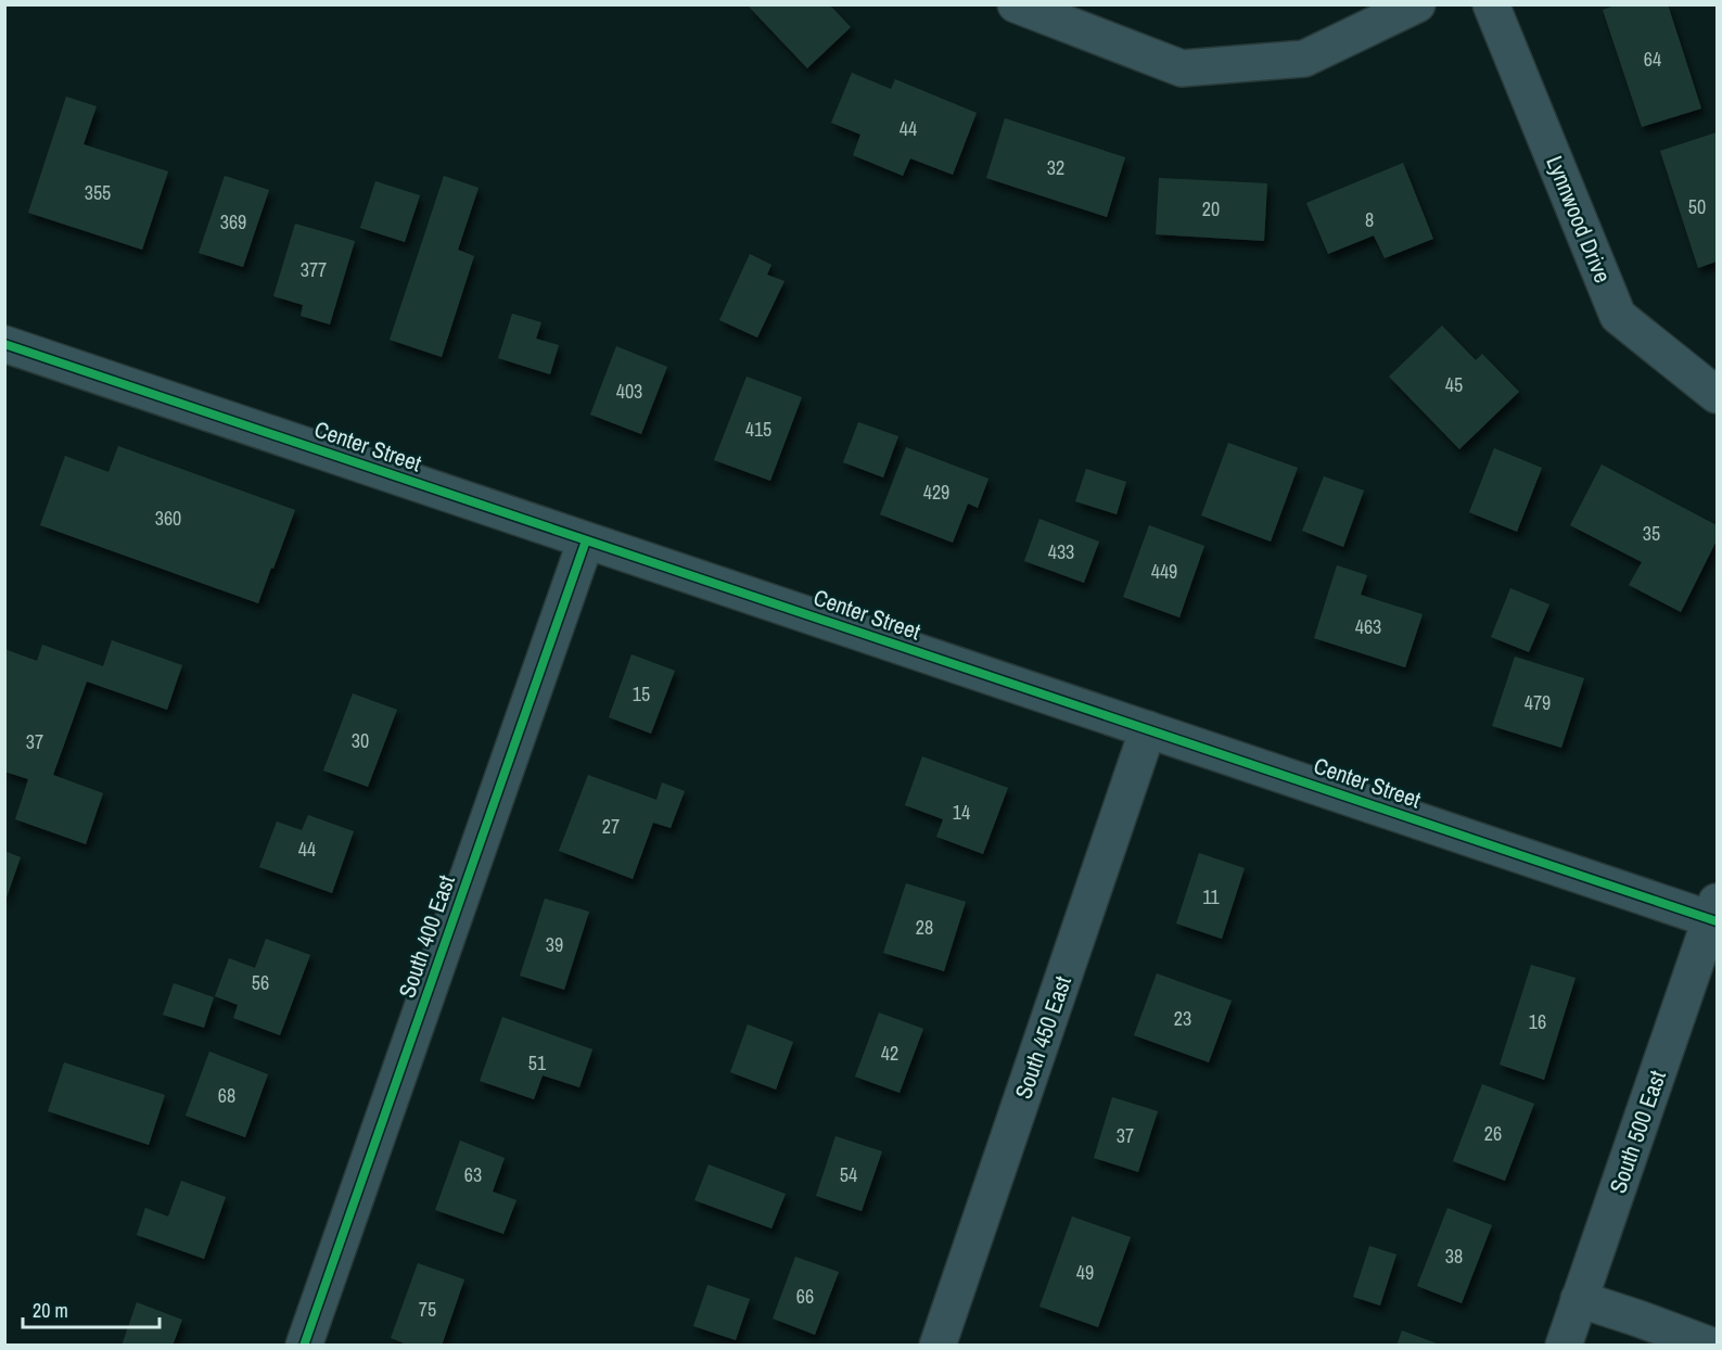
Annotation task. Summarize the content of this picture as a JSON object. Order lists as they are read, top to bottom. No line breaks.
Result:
{"streets":{"street":["Lynnwood Drive","Center Street","South 400 East","South 450 East","South 500 East"]},"crossings":[["Center Street","South 400 East"],["Center Street","South 450 East"],["Center Street","South 500 East"]],"house_numbers":["64","44","32","355","50","20","8","369","377","45","403","415","429","360","35","433","449","463","15","479","30","37","14","27","44","11","28","39","56","23","16","42","51","68","26","37","63","54","38","49","66","75"],"scale_bar":"20 m"}
